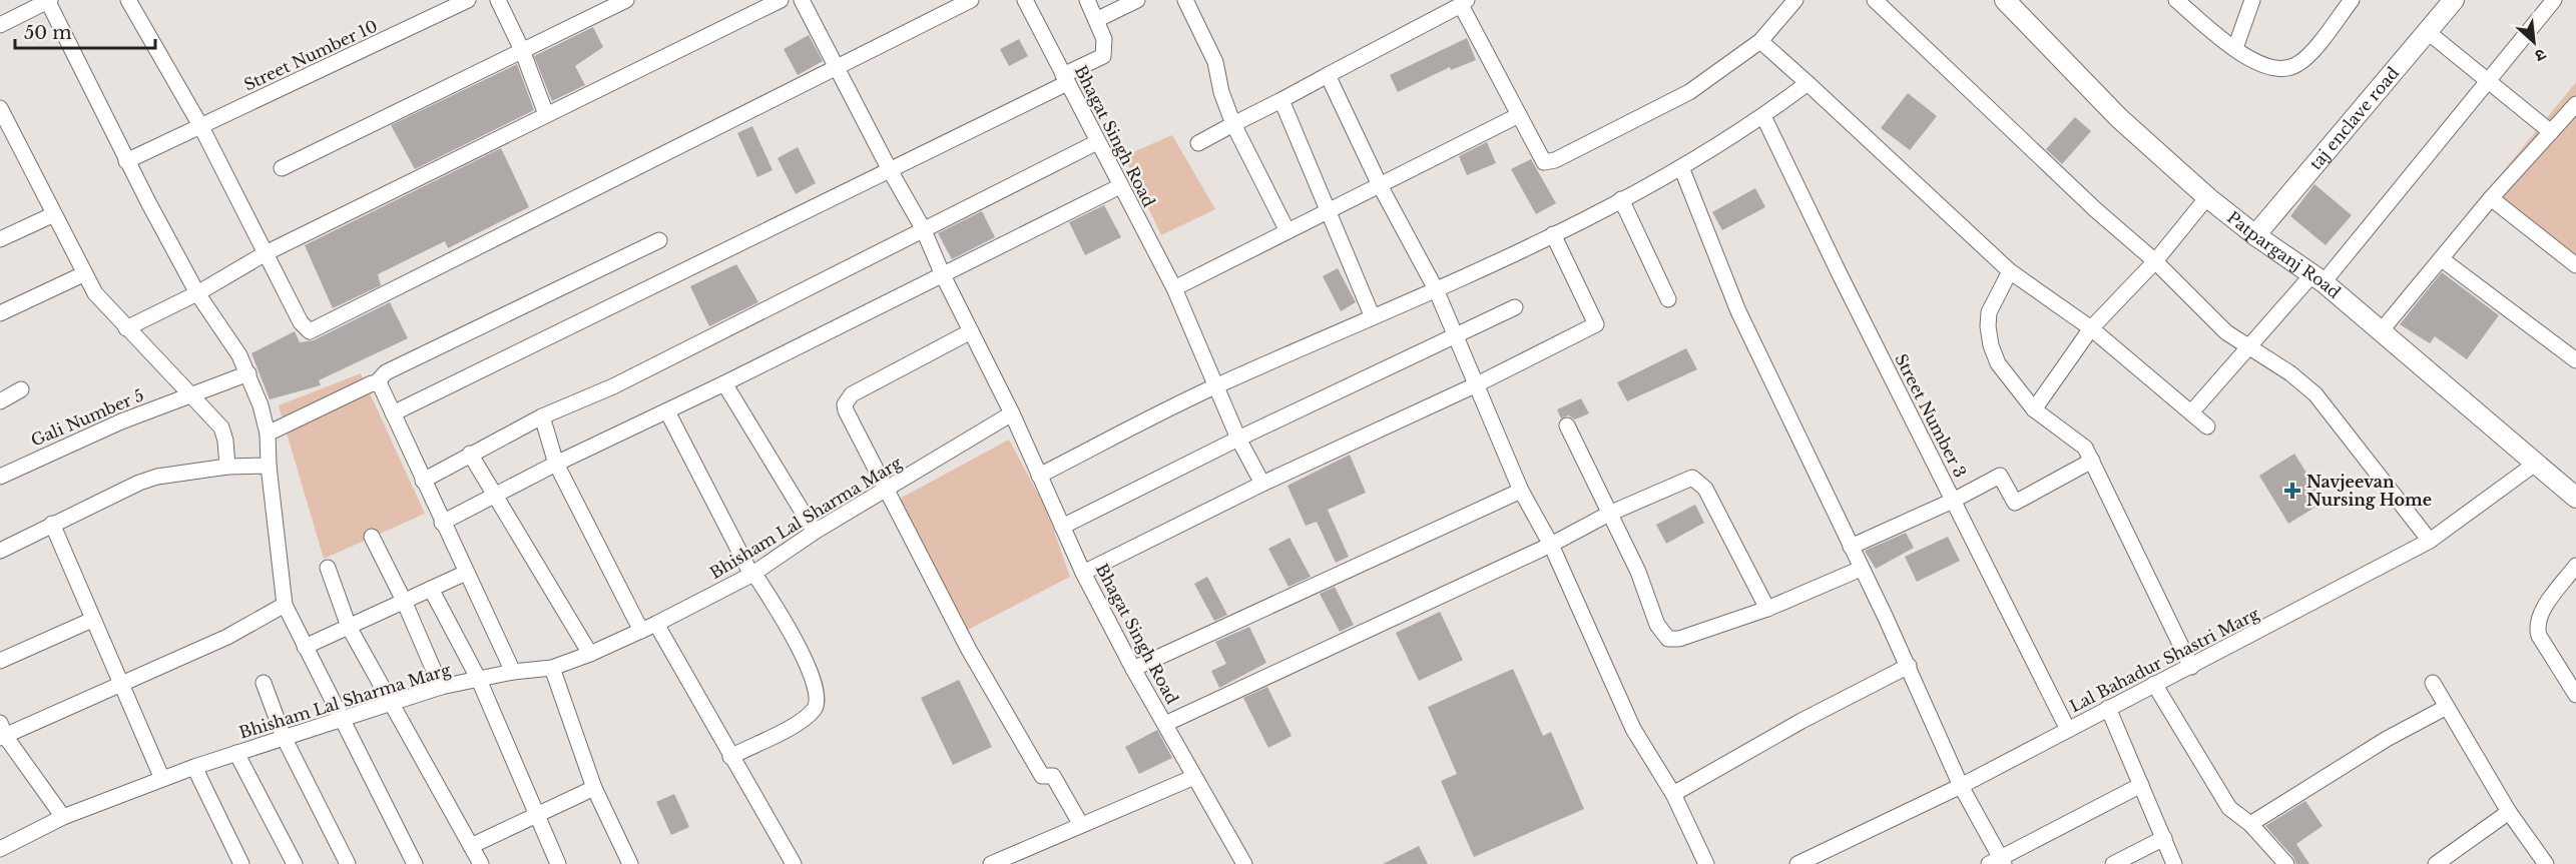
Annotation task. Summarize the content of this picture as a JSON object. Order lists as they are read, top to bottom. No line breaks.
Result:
{"streets":{"street":["Street Number 10","taj enclave road","Bhagat Singh Road","Patparganj Road","Street Number 3","Gali Number 5","Bhisham Lal Sharma Marg","Lal Bahadur Shastri Marg"]},"crossings":[["taj enclave road","Patparganj Road"],["Bhagat Singh Road","Bhisham Lal Sharma Marg"],["Patparganj Road","Lal Bahadur Shastri Marg"],["Street Number 3","Lal Bahadur Shastri Marg"]],"places":{"health":["Navjeevan Nursing Home"]},"scale_bar":"50 m","north":"bottom right"}
